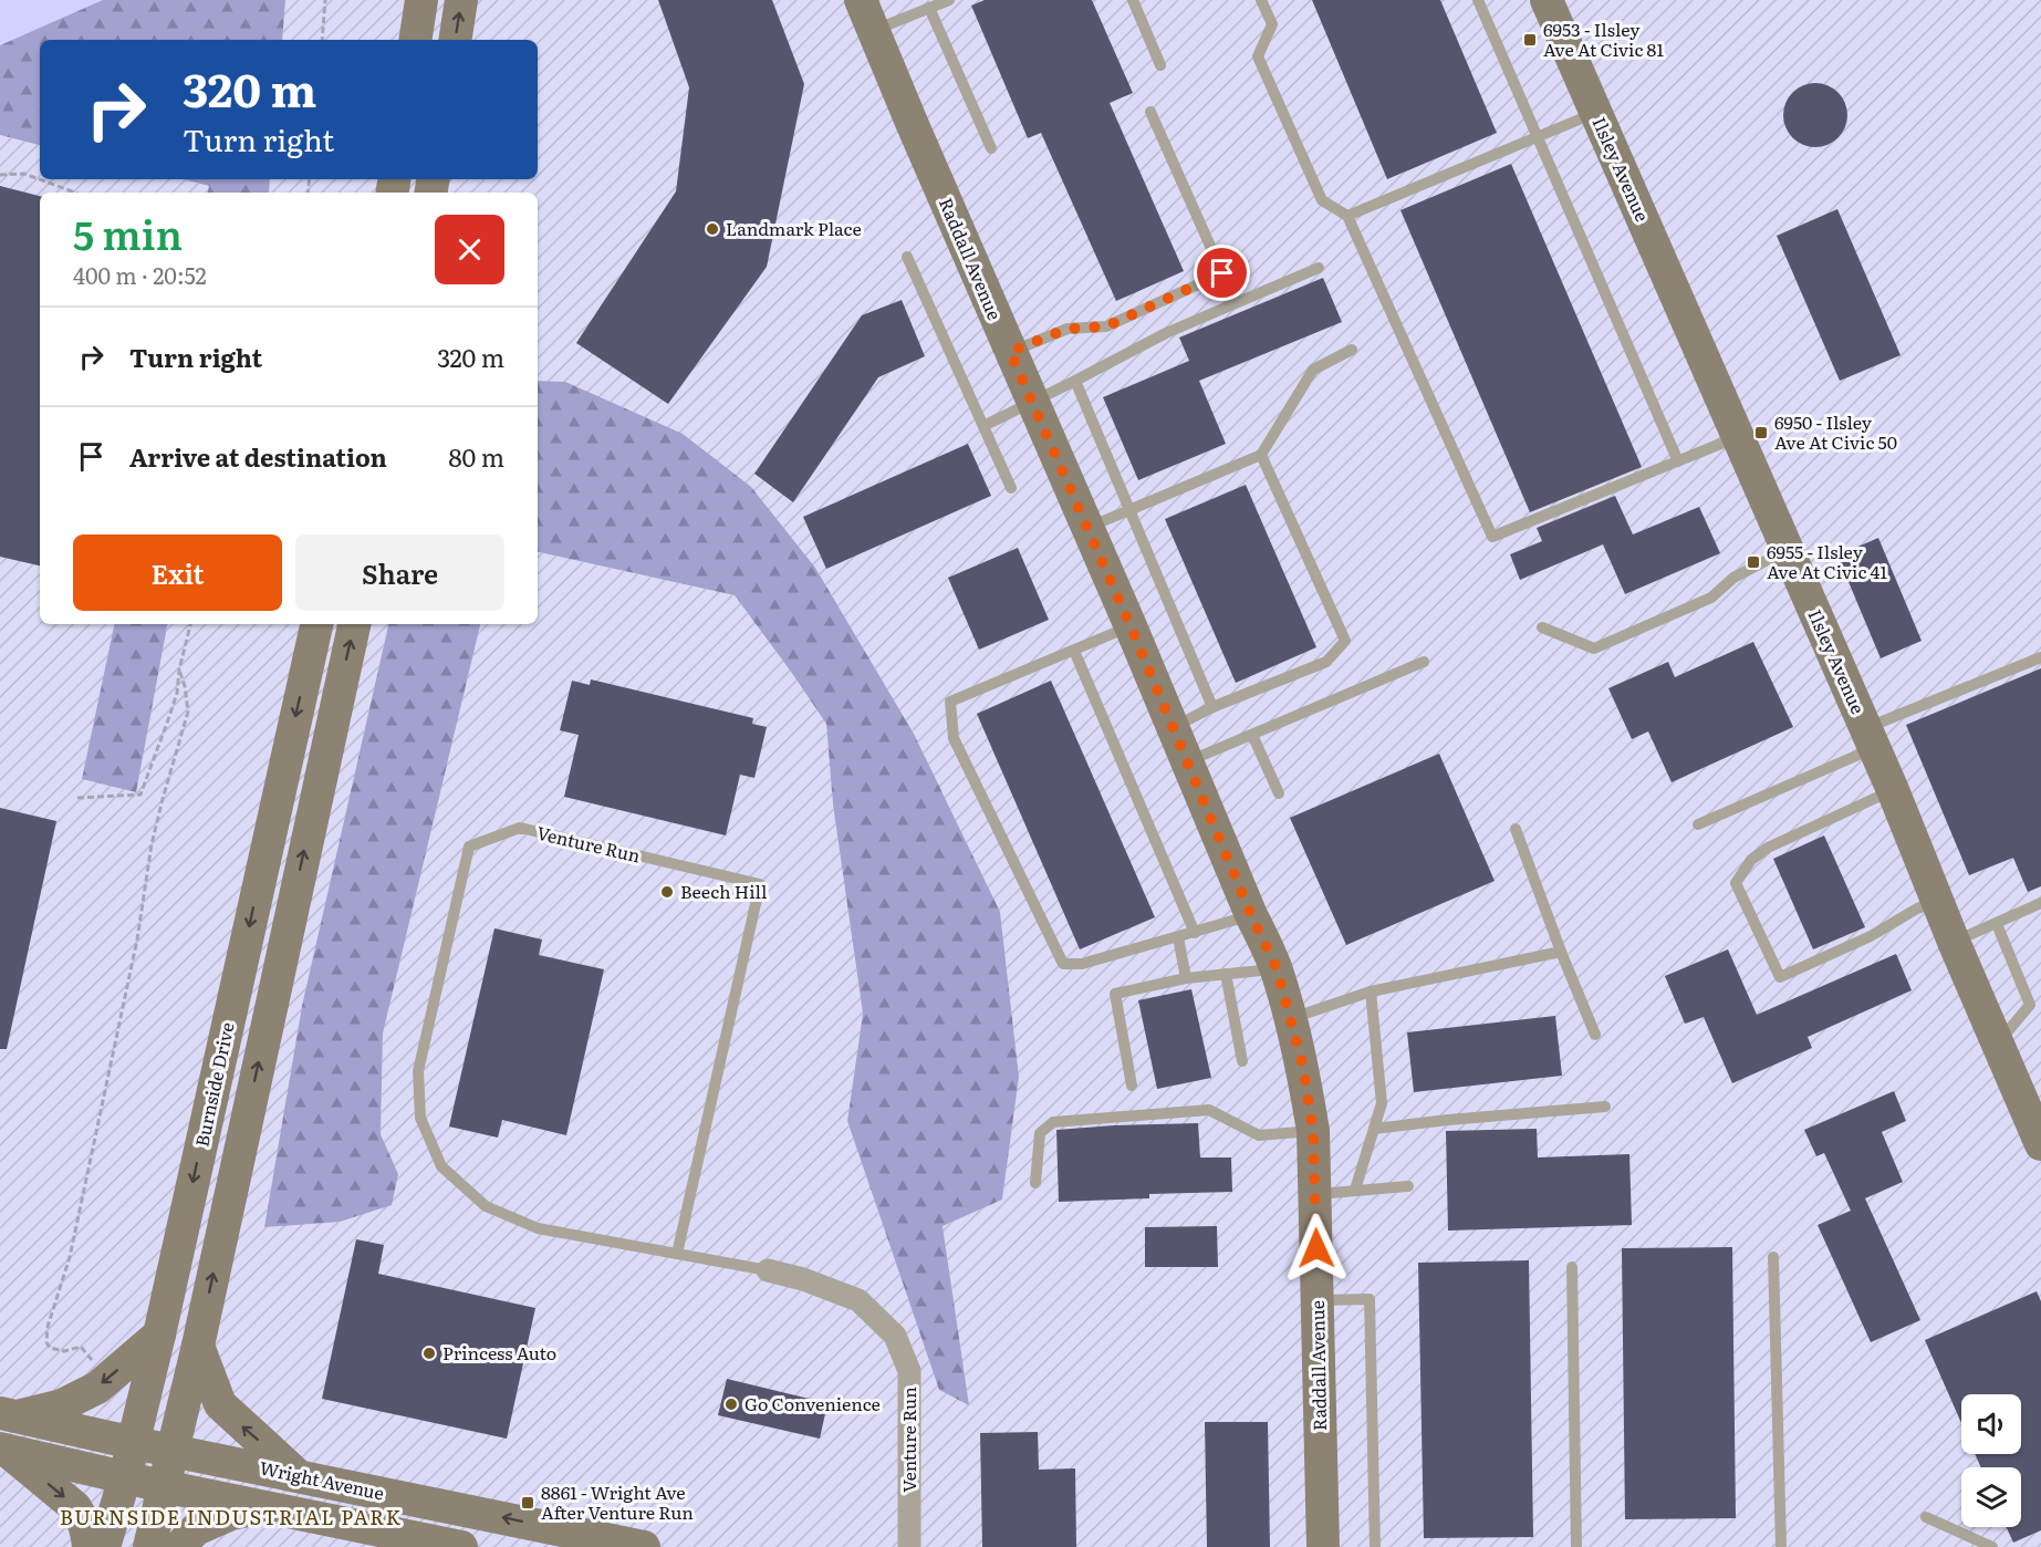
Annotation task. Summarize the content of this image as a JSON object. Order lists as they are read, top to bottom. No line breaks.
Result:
{"streets":{"main road":["Ilsley Avenue","Raddall Avenue","Burnside Drive","Wright Avenue"],"street":["Venture Run"]},"crossings":[["Burnside Drive","Wright Avenue"]],"districts":["BURNSIDE INDUSTRIAL PARK"],"places":{"transit":["6953 - Ilsley Ave At Civic 81","6950 - Ilsley Ave At Civic 50","6955 - Ilsley Ave At Civic 41","8861 - Wright Ave After Venture Run"],"other":["Landmark Place","Beech Hill","Princess Auto","Go Convenience"]},"page":{"turn":["320 m","Turn right"],"heading":["5 min","400 m · 20:52"],"list":[{"name":"Turn right","value":"320 m"},{"name":"Arrive at destination","value":"80 m"}],"buttons":["Exit","Share"]}}
